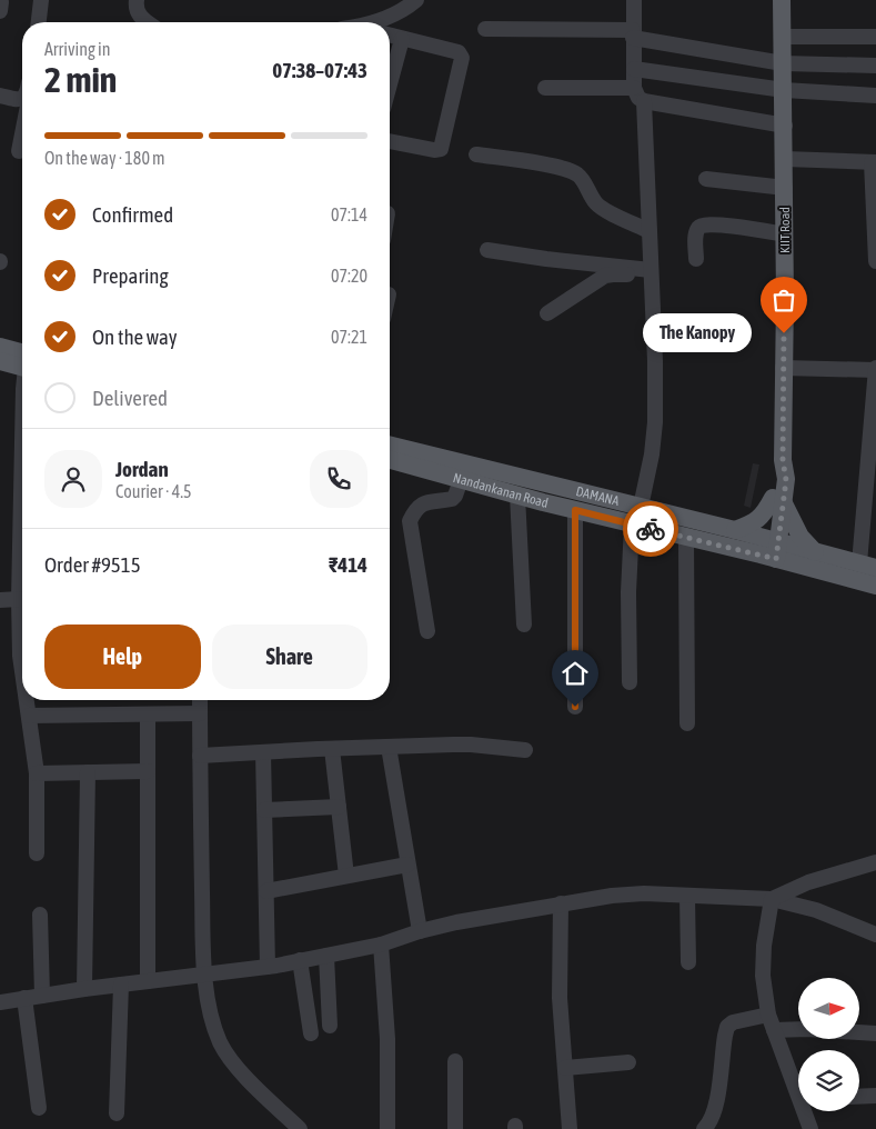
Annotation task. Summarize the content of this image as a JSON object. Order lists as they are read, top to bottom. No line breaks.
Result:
{"streets":{"main road":["KIIT Road","Nandankanan Road","DAMANA"]},"crossings":[["KIIT Road","Nandankanan Road"],["KIIT Road","DAMANA"],["Nandankanan Road","DAMANA"]],"places":["The Kanopy"],"north":"right","page":{"heading":["2 min","Arriving in","07:38–07:43"],"panel":["Jordan","Courier · 4.5","Order #9515","₹414"],"bar":"On the way · 180 m","list":[["Confirmed","07:14"],["Preparing","07:20"],["On the way","07:21"],"Delivered"],"bubble":"The Kanopy","buttons":["Help","Share"]}}
